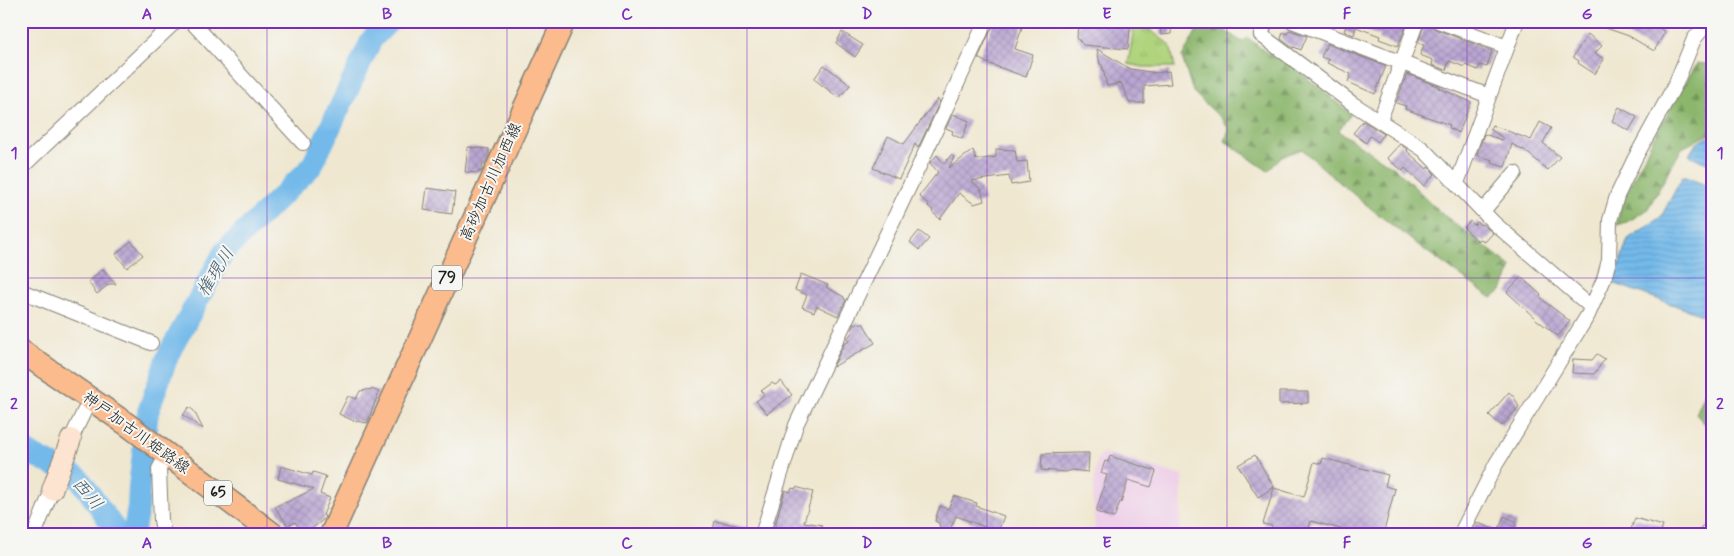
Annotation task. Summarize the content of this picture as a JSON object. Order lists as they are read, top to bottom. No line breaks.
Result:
{"streets":{"main road":["高砂加古川加西線","79","神戸加古川姫路線","65"]},"water":["権現川","西川"],"grid":{"columns":["A","B","C","D","E","F","G"],"rows":["1","2"]}}
